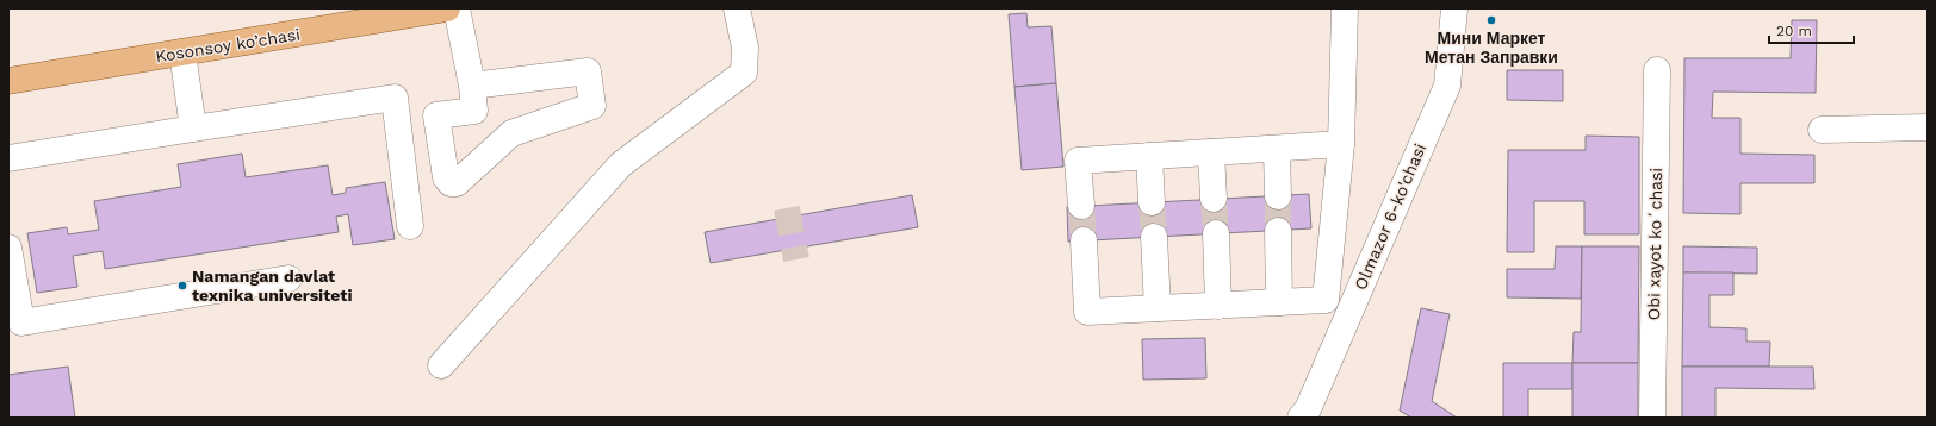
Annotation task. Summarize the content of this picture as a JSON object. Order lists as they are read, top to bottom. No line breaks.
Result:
{"streets":{"main road":["Kosonsoy ko’chasi"],"street":["Olmazor 6-ko'chasi","Obi xayot koʻchasi"]},"places":["Мини Маркет Метан Заправки","Namangan davlat texnika universiteti"],"scale_bar":"20 m"}
